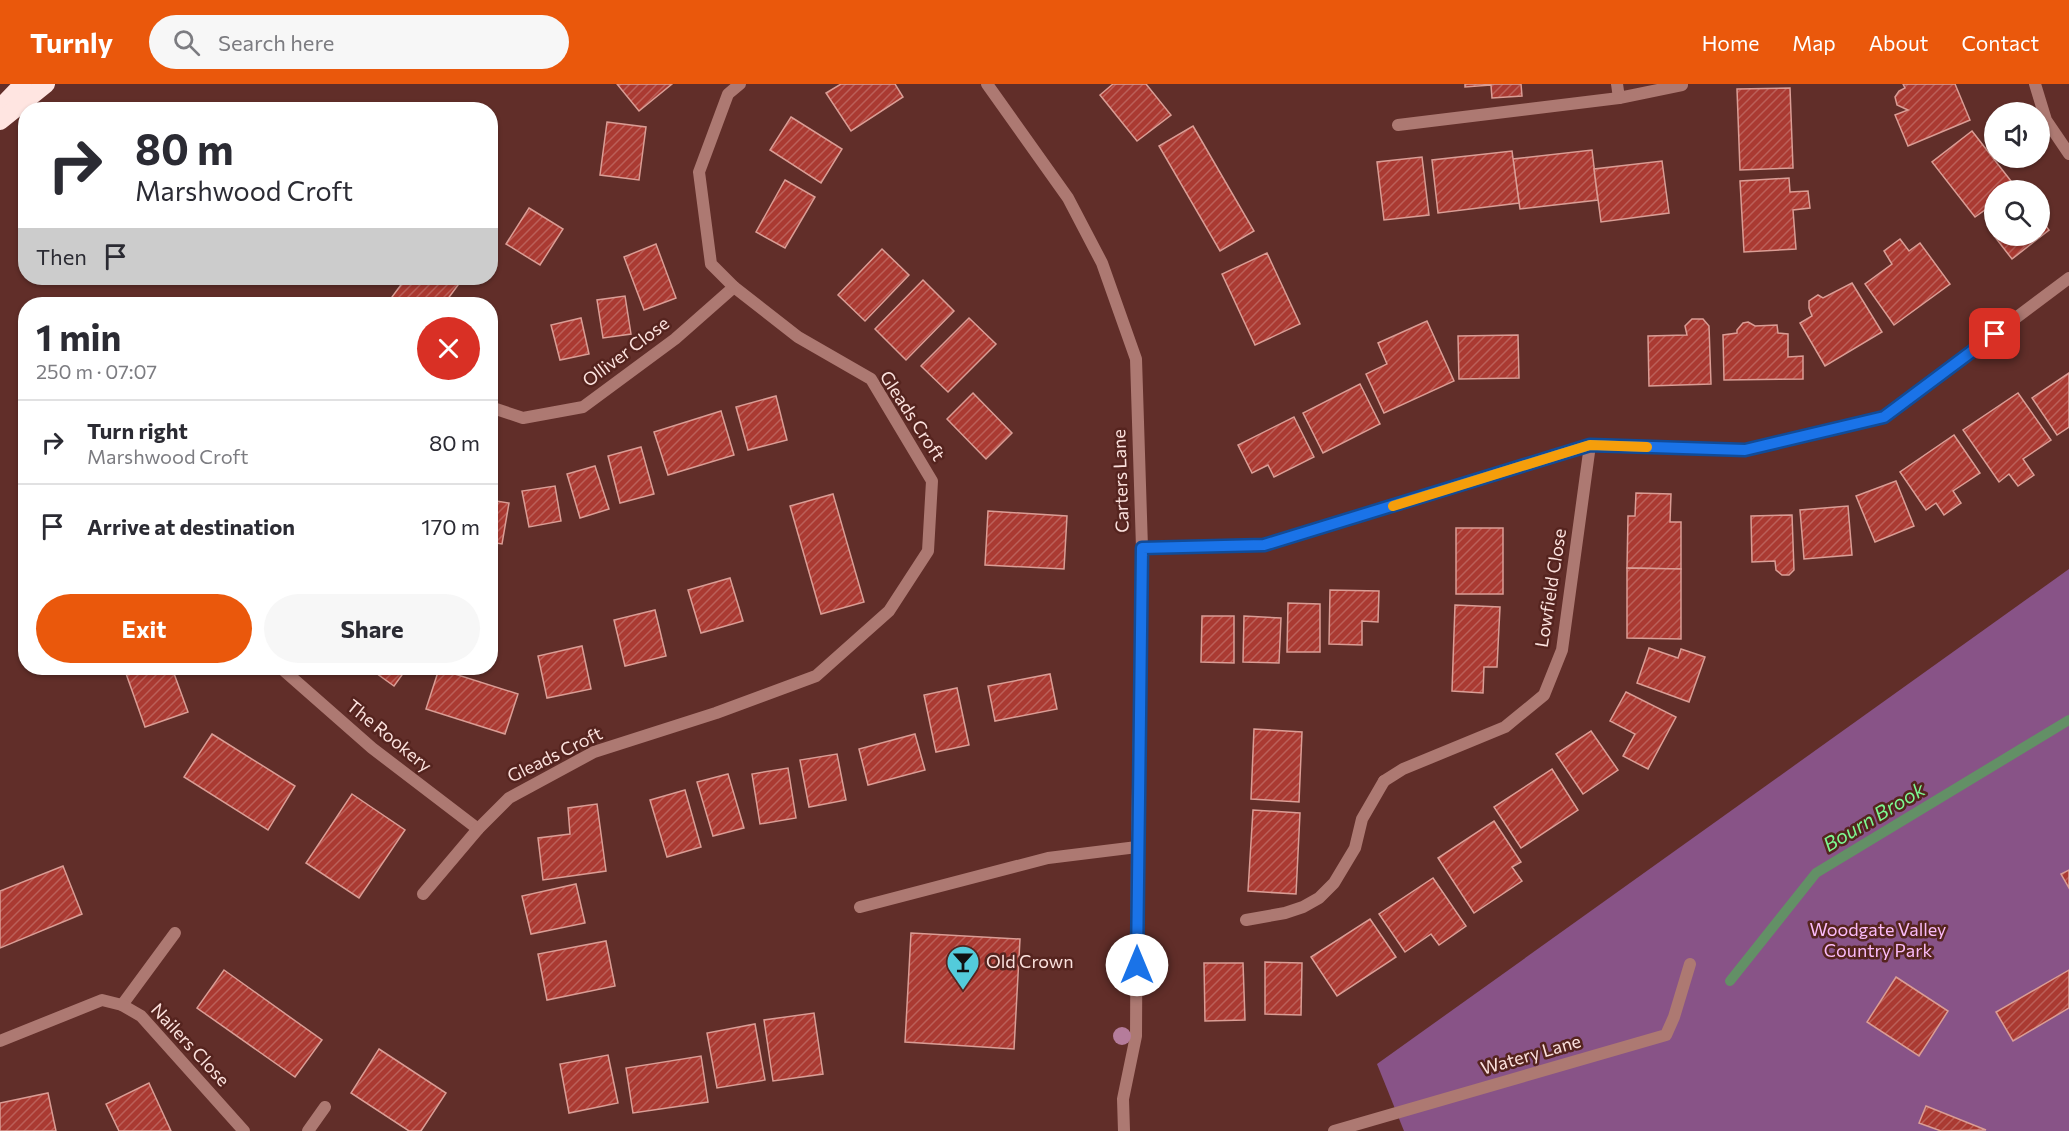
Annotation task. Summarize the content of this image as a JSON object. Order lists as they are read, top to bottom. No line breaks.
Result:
{"streets":{"street":["Olliver Close","Gleads Croft","Carters Lane","Lowfield Close","The Rookery","Nailers Close","Watery Lane"]},"crossings":[["Olliver Close","Gleads Croft"],["Gleads Croft","The Rookery"]],"water":["Bourn Brook"],"parks":["Woodgate Valley Country Park"],"places":{"bar":["Old Crown"]},"page":{"header":"Turnly","search":"Search here","nav":["Home","Map","About","Contact"],"turn":["80 m","Marshwood Croft"],"then":"Then","heading":["1 min","250 m · 07:07"],"list":[{"name":"Turn right","note":"Marshwood Croft","value":"80 m"},{"name":"Arrive at destination","value":"170 m"}],"buttons":["Exit","Share"]}}
